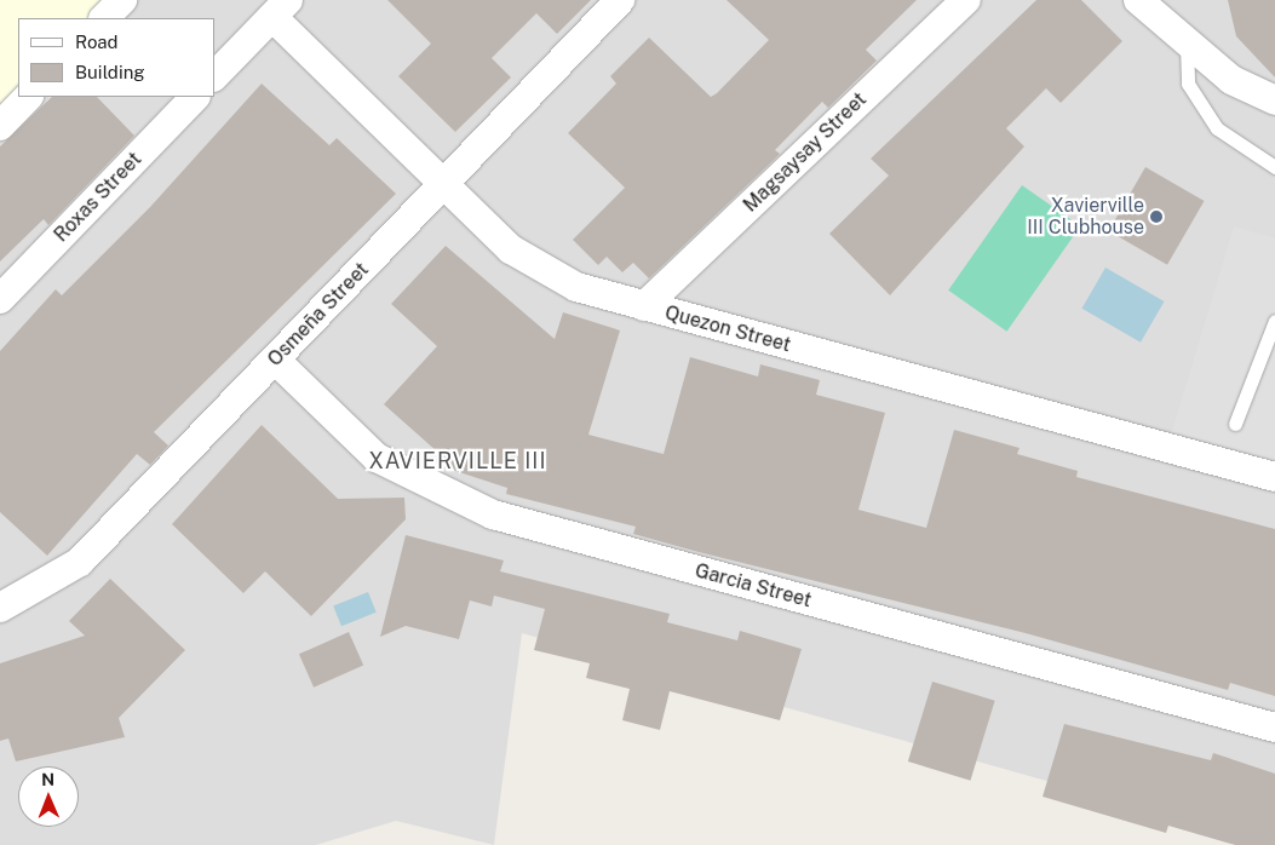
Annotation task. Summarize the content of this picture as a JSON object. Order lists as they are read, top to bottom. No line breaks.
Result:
{"streets":{"street":["Magsaysay Street","Roxas Street","Osmeña Street","Quezon Street","Garcia Street"]},"crossings":[["Magsaysay Street","Quezon Street"],["Osmeña Street","Quezon Street"],["Osmeña Street","Garcia Street"]],"districts":["XAVIERVILLE III"],"places":["Xavierville III Clubhouse"],"legend":["Road","Building"],"north":"top"}
